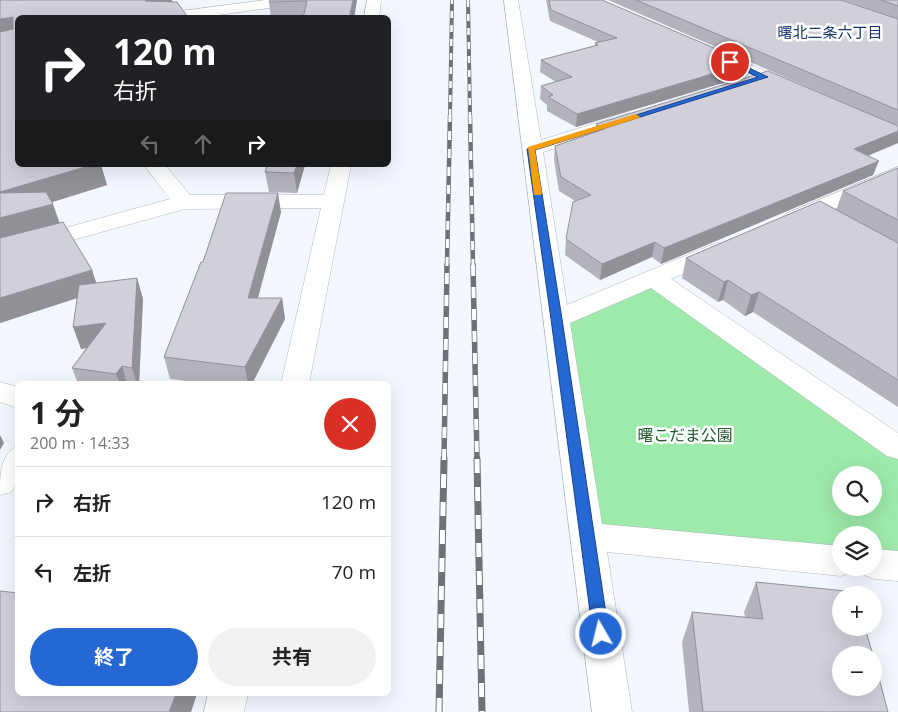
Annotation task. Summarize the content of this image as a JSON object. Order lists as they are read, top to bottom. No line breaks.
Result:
{"districts":["曙北二条六丁目"],"parks":["曙こだま公園"],"page":{"turn":["120 m","右折"],"heading":["1 分","200 m · 14:33"],"map_buttons":["+","−"],"list":[{"name":"右折","value":"120 m"},{"name":"左折","value":"70 m"}],"buttons":["終了","共有"]}}
